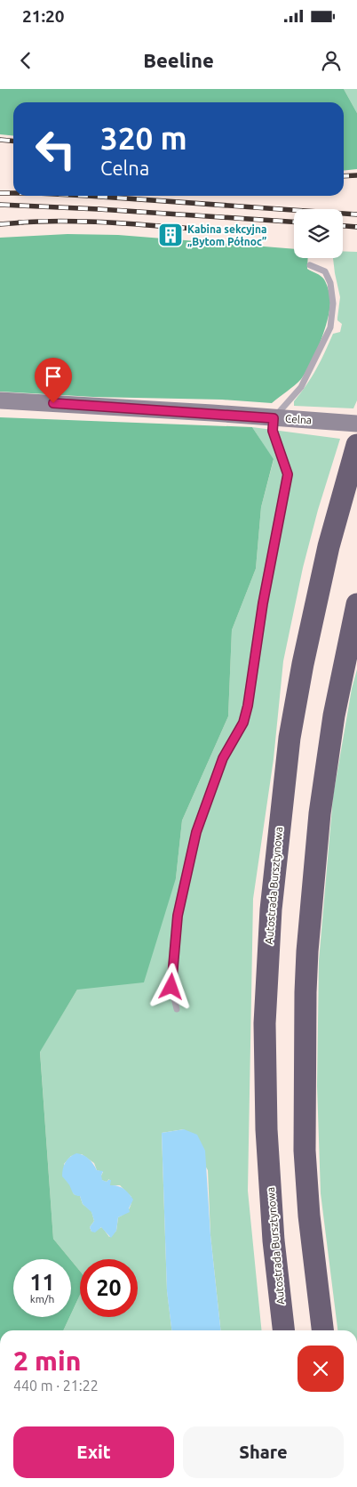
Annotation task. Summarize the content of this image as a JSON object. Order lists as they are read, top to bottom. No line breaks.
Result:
{"streets":{"highway":["Autostrada Bursztynowa"],"street":["Celna"]},"places":{"building":["Kabina sekcyjna „Bytom Północ”"]},"page":{"status":"21:20","header":"Beeline","turn":["320 m","Celna"],"speed":"11 km/h","limit":"20","heading":["2 min","440 m · 21:22"],"buttons":["Exit","Share"]}}
